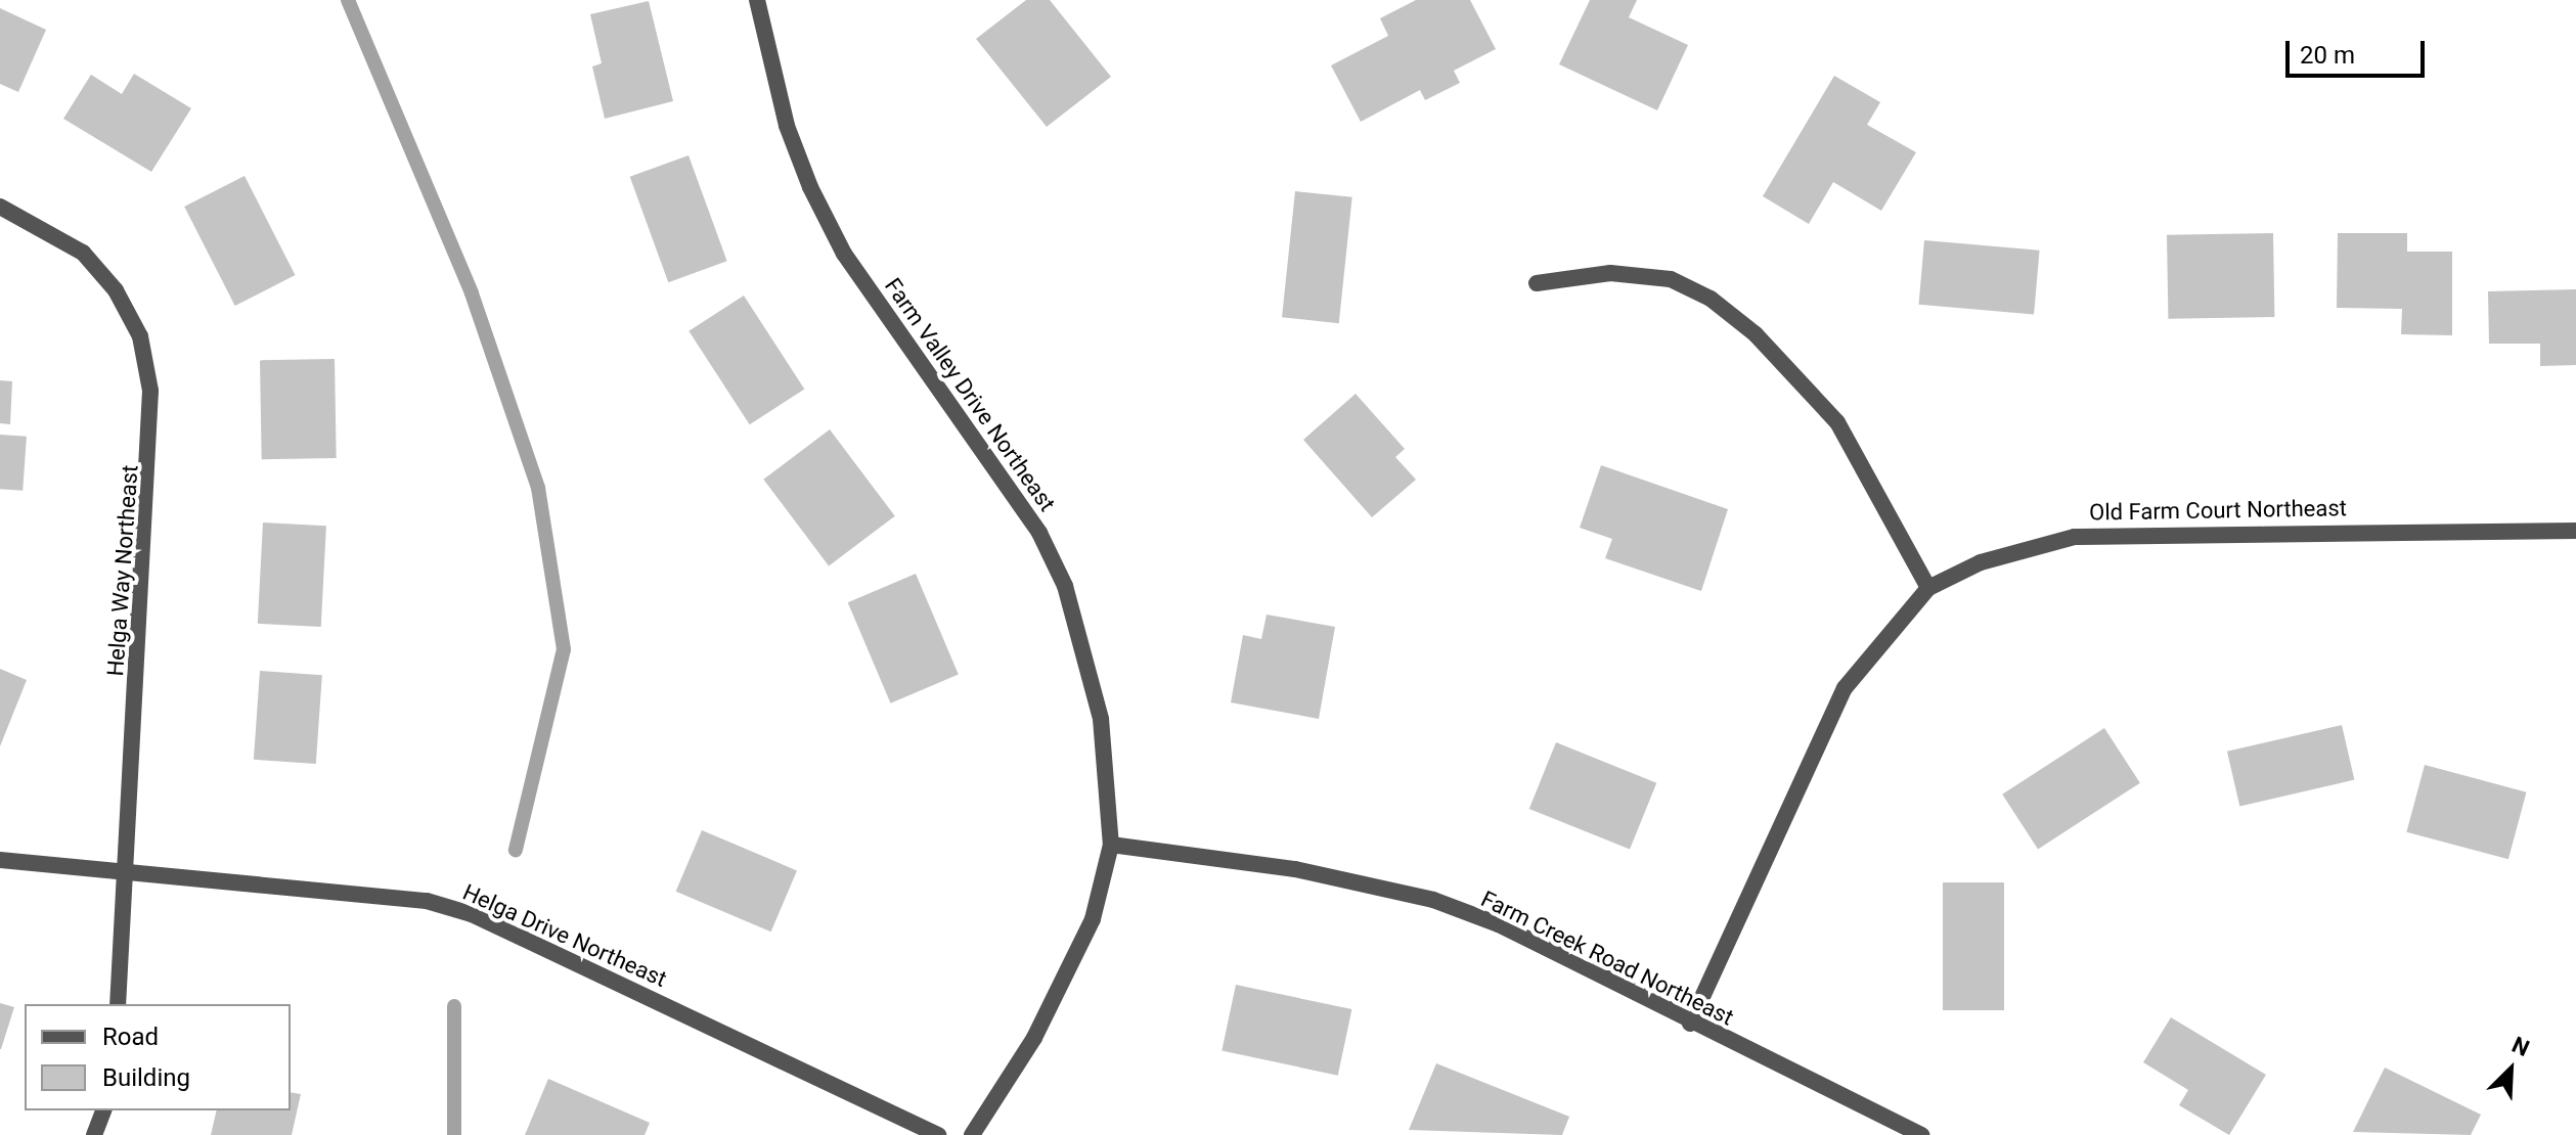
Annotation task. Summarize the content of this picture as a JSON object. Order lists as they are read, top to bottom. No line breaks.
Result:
{"streets":{"street":["Farm Valley Drive Northeast","Old Farm Court Northeast","Helga Way Northeast","Helga Drive Northeast","Farm Creek Road Northeast"]},"crossings":[["Farm Valley Drive Northeast","Farm Creek Road Northeast"],["Old Farm Court Northeast","Farm Creek Road Northeast"],["Helga Way Northeast","Helga Drive Northeast"]],"legend":["Road","Building"],"scale_bar":"20 m","north":"top right"}
